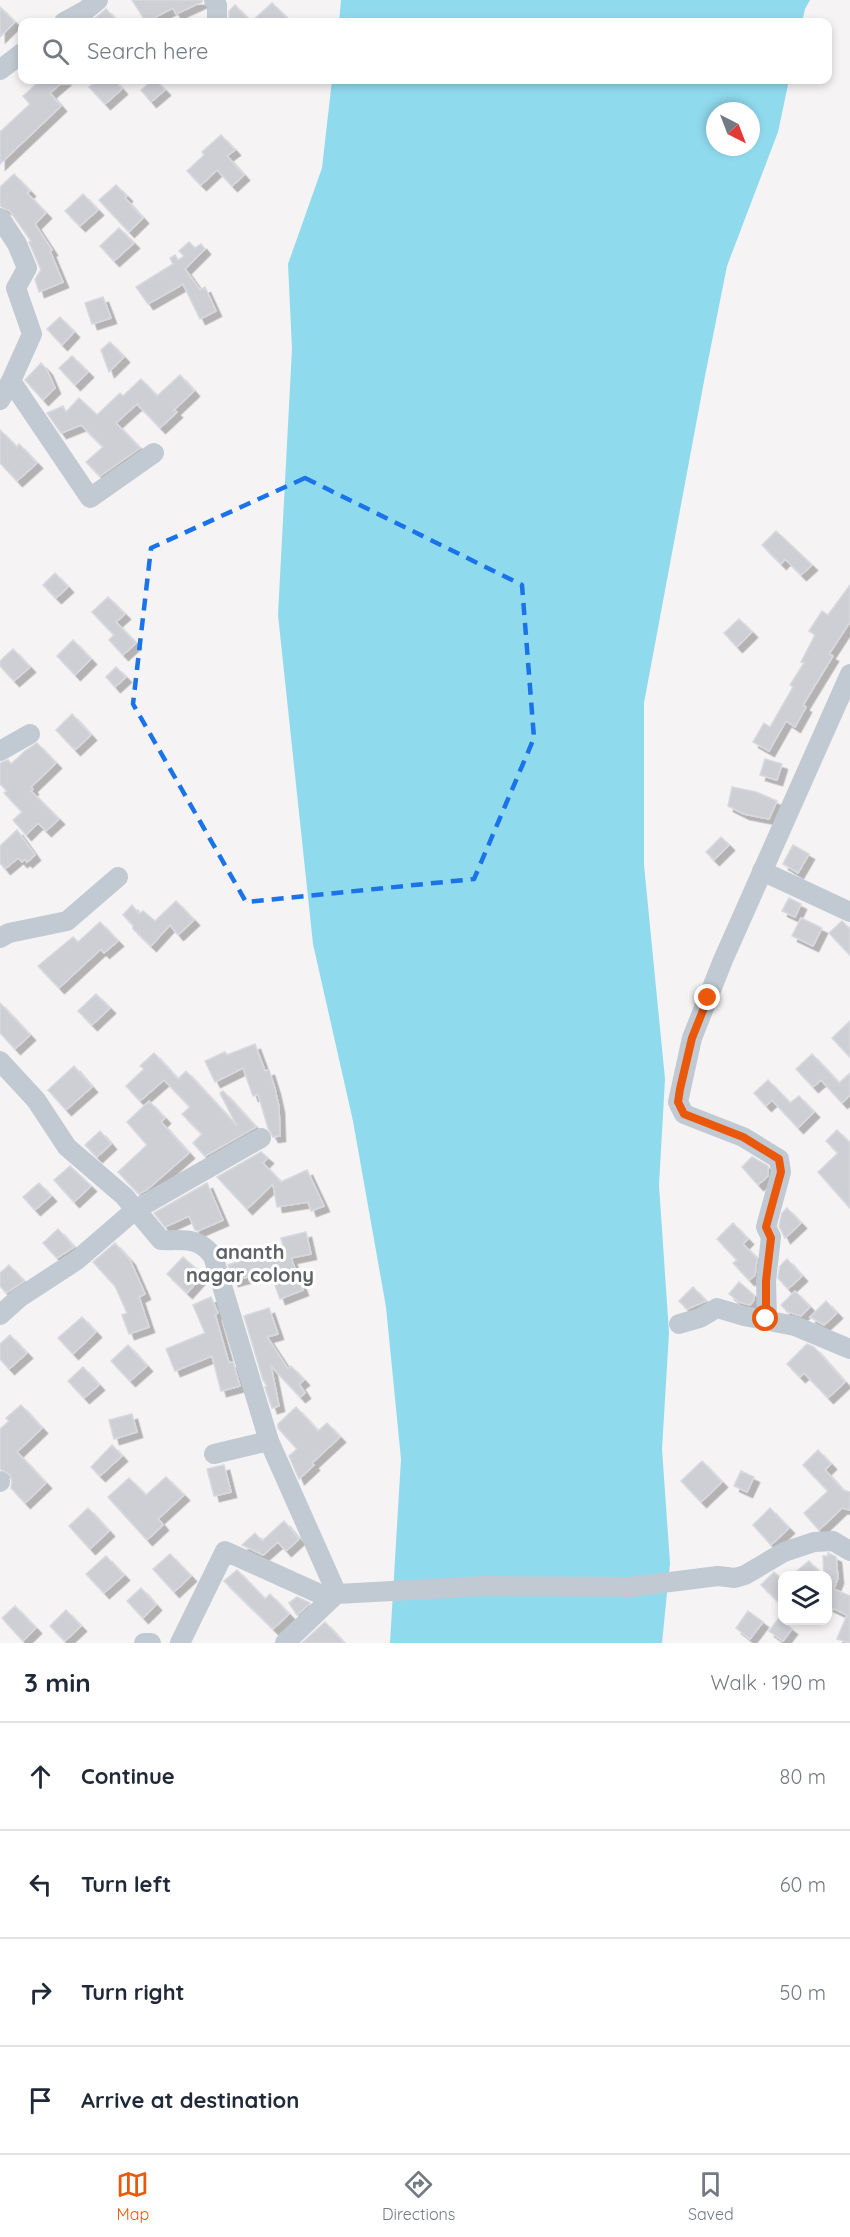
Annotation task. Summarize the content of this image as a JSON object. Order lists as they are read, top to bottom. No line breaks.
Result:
{"districts":["ananth nagar colony"],"north":"bottom right","page":{"search":"Search here","heading":["3 min","Walk · 190 m"],"list":[["Continue","80 m"],["Turn left","60 m"],["Turn right","50 m"],"Arrive at destination"],"nav":["Map","Directions","Saved"]}}
